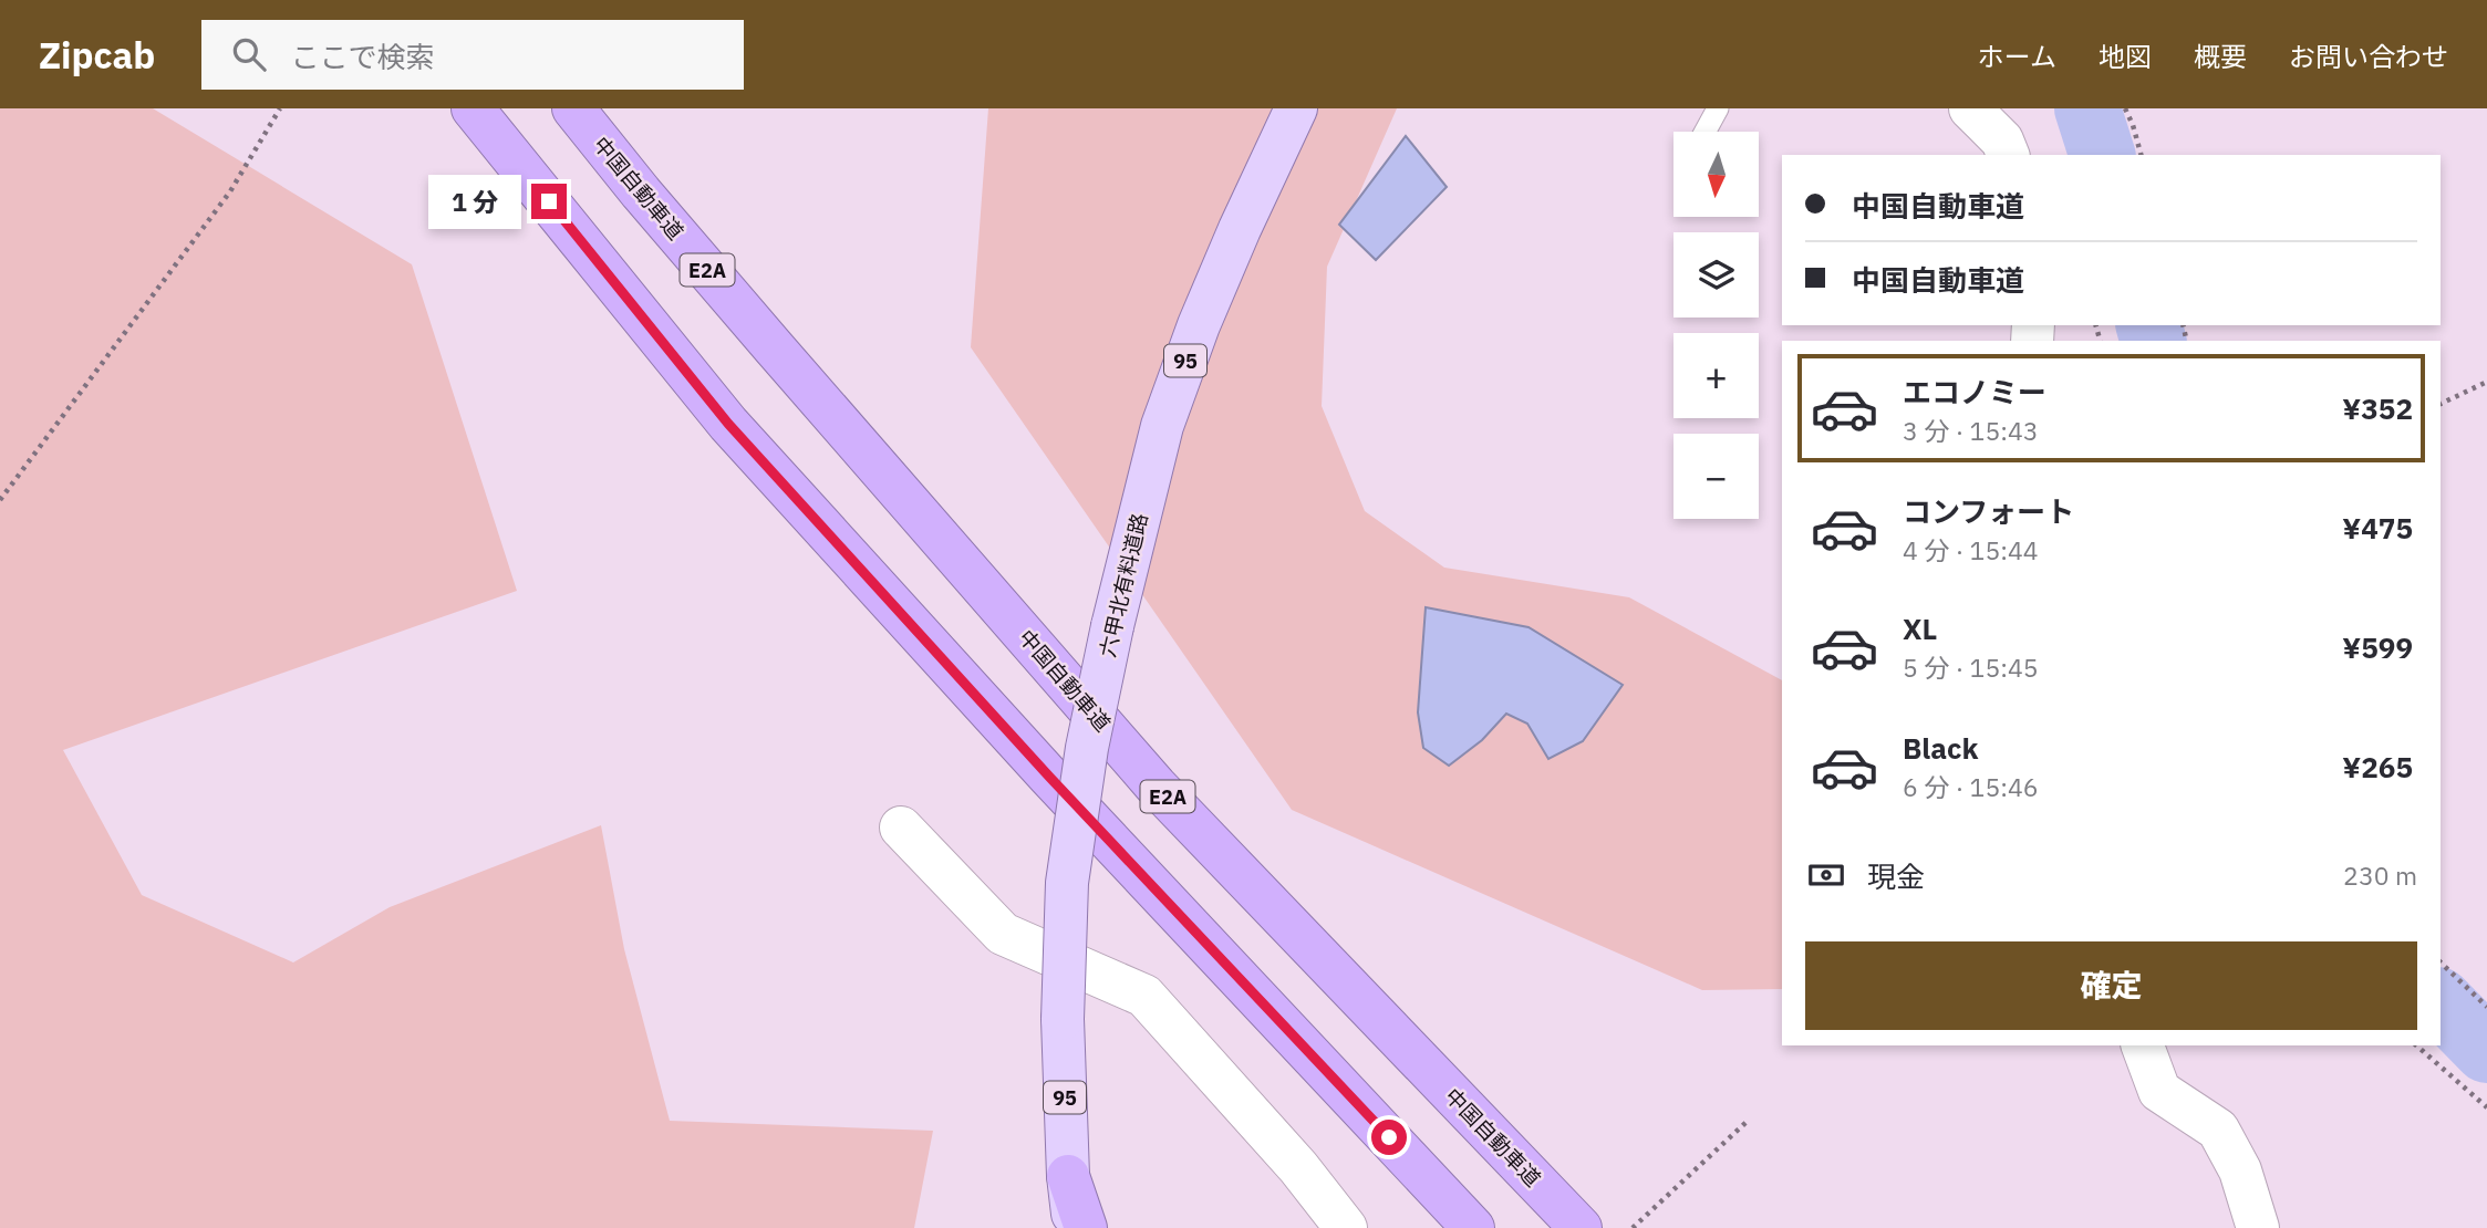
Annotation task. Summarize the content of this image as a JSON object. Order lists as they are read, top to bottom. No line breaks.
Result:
{"streets":{"highway":["中国自動車道","E2A"],"main road":["95","六甲北有料道路"]},"north":"bottom","page":{"header":"Zipcab","search":"ここで検索","nav":["ホーム","地図","概要","お問い合わせ"],"map_buttons":["+","−"],"banner":["中国自動車道","中国自動車道"],"bubble":"1 分","list":[{"name":"エコノミー","note":"3 分 · 15:43","value":"¥352"},{"name":"コンフォート","note":"4 分 · 15:44","value":"¥475"},{"name":"XL","note":"5 分 · 15:45","value":"¥599"},{"name":"Black","note":"6 分 · 15:46","value":"¥265"}],"pay":["現金","230 m"],"buttons":"確定"}}
